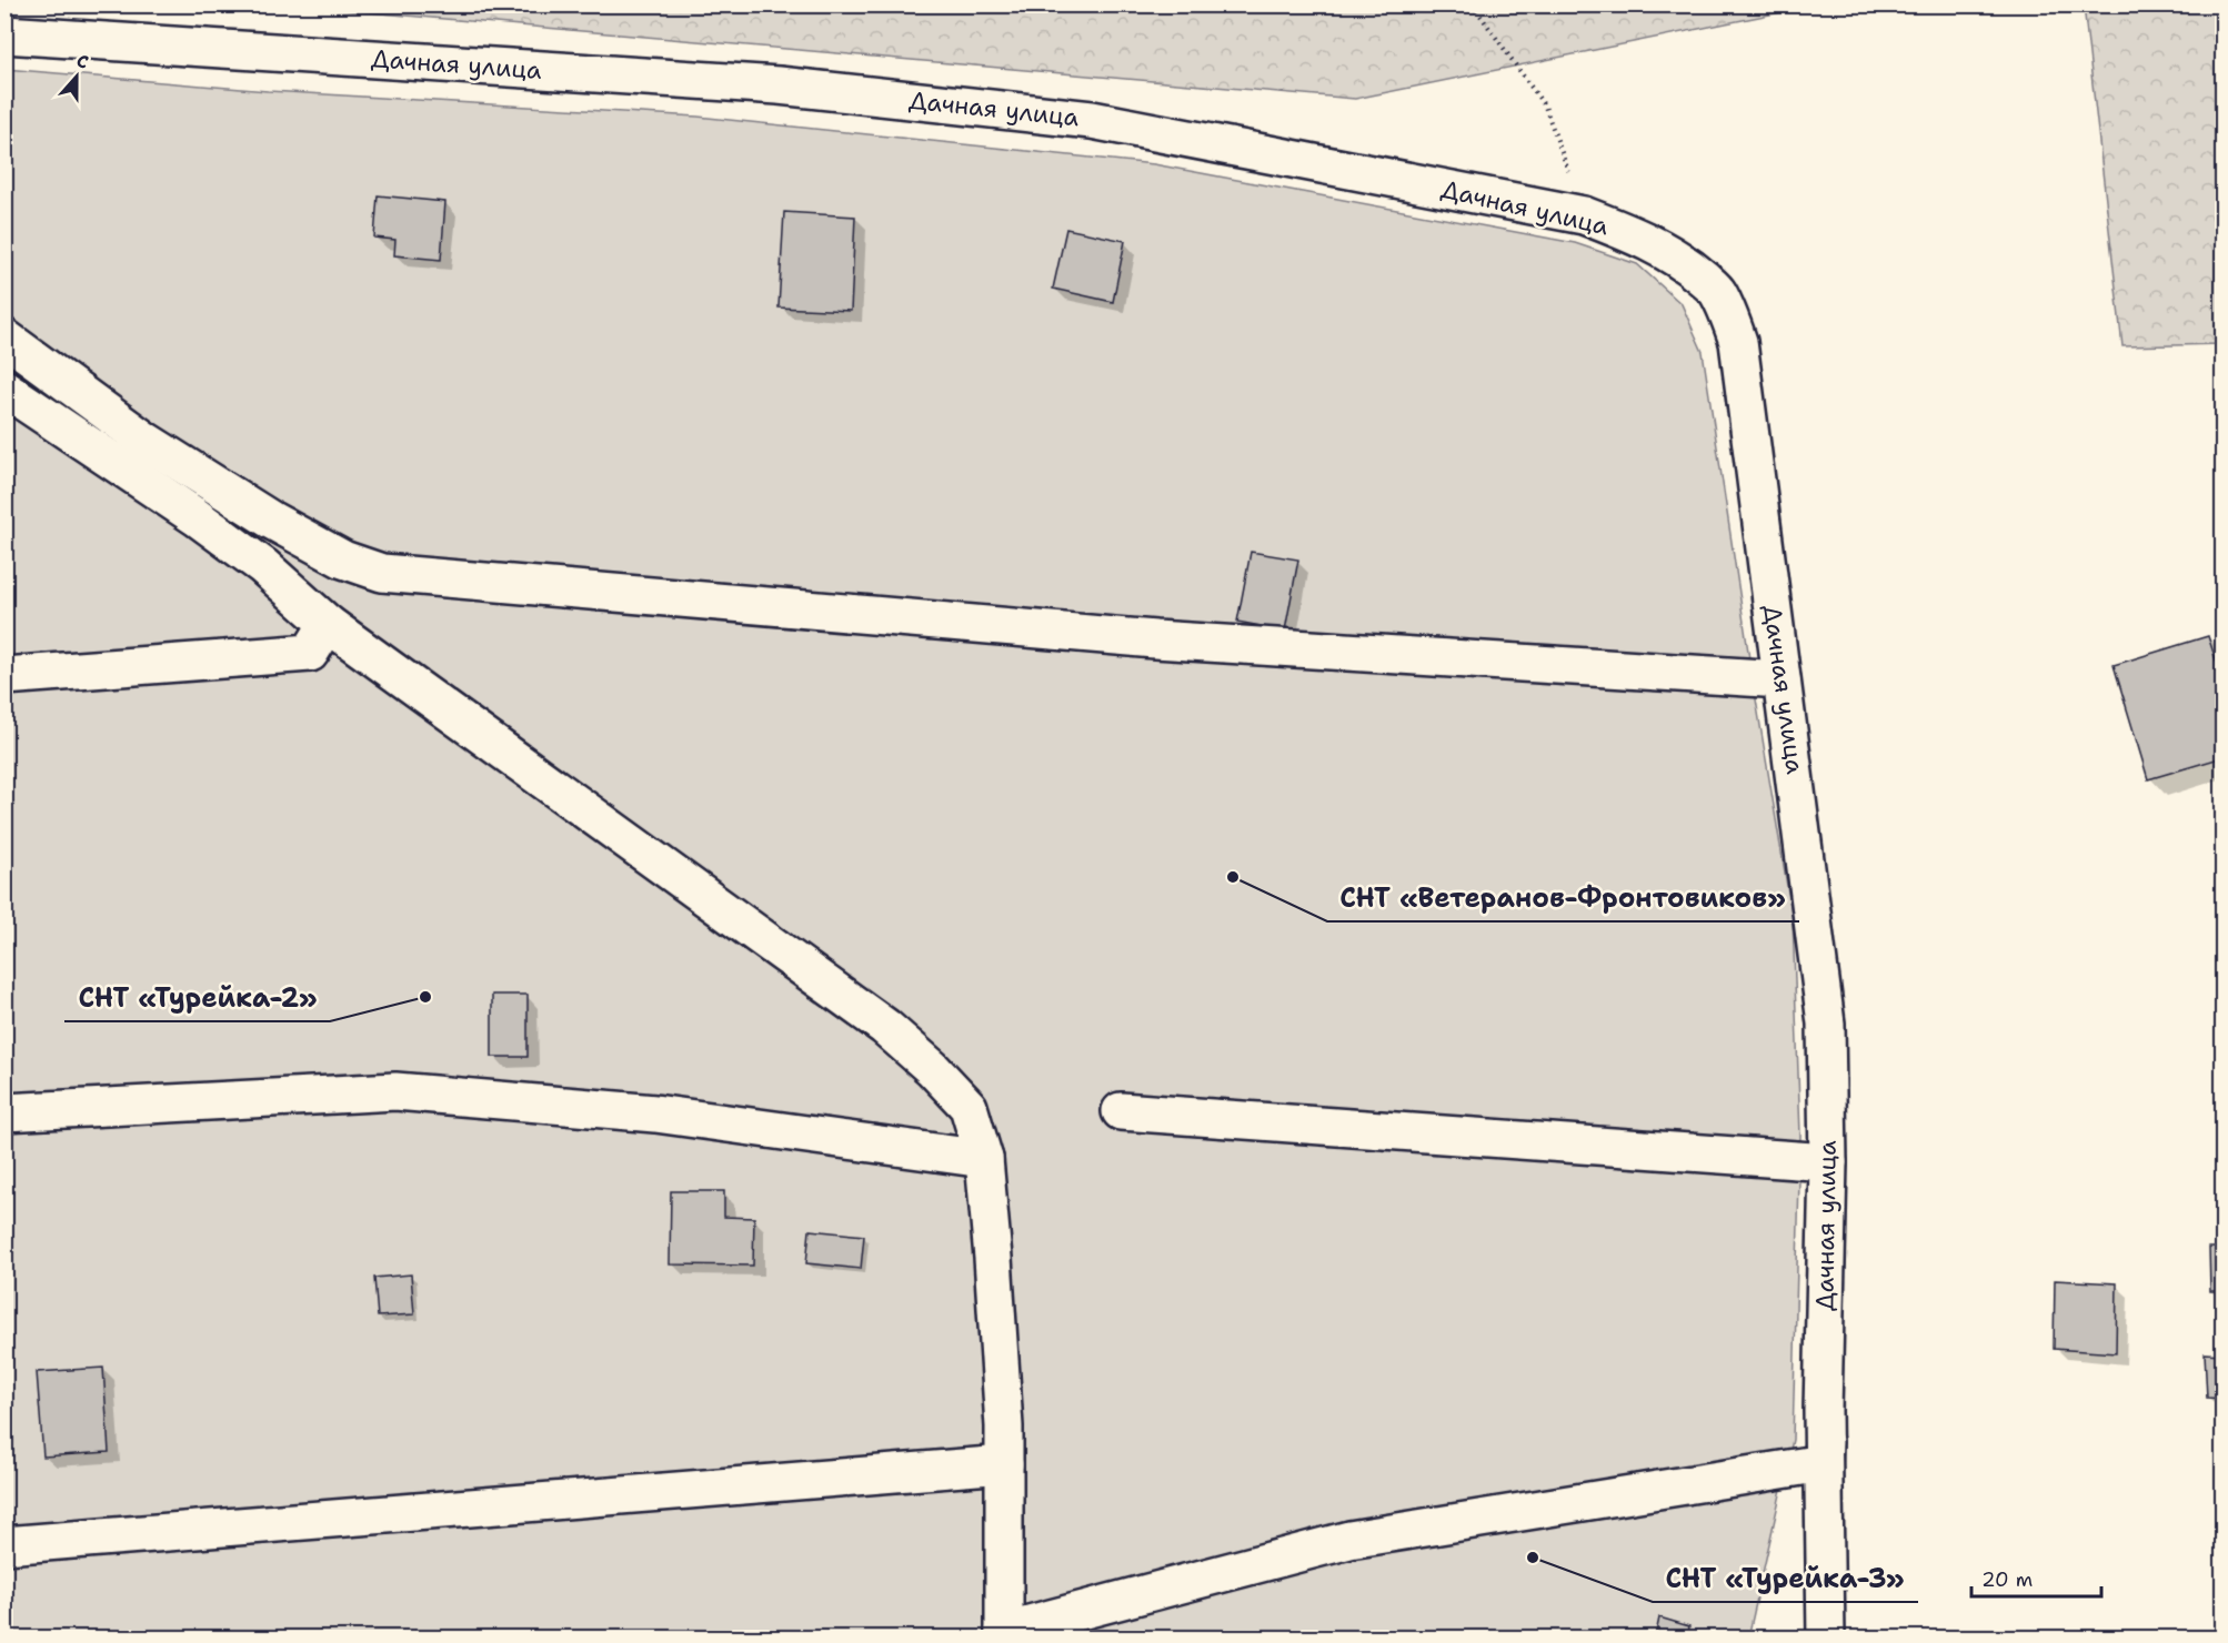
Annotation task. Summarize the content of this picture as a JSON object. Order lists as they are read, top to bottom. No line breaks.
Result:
{"streets":{"street":["Дачная улица"]},"places":["СНТ «Ветеранов-Фронтовиков»","СНТ «Турейка-2»","СНТ «Турейка-3»"],"scale_bar":"20 m","north":"top"}
